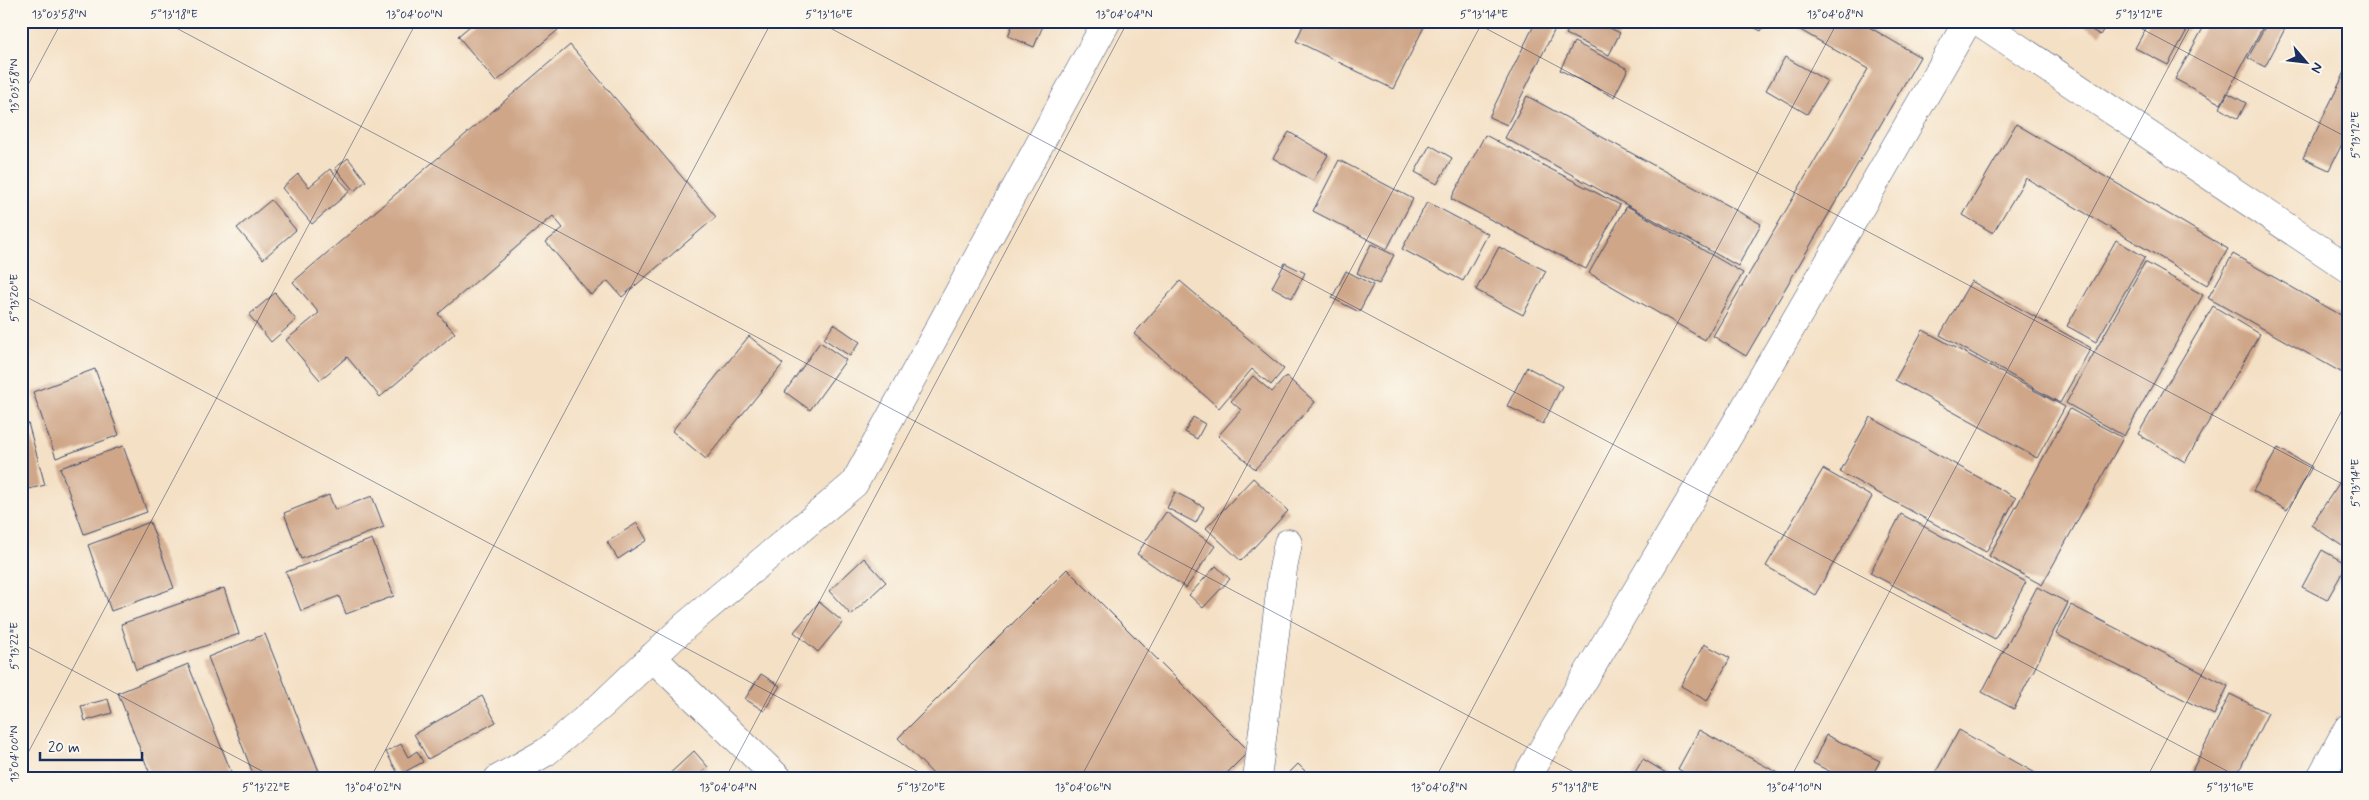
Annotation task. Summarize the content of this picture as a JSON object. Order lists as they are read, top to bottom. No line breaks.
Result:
{"scale_bar":"20 m","north":"bottom right","coordinates":["13°03'58\"N","5°13'18\"E","13°04'00\"N","5°13'16\"E","13°04'04\"N","5°13'14\"E","13°04'08\"N","5°13'12\"E","5°13'20\"E","5°13'22\"E","13°04'02\"N","13°04'06\"N","13°04'10\"N"]}
